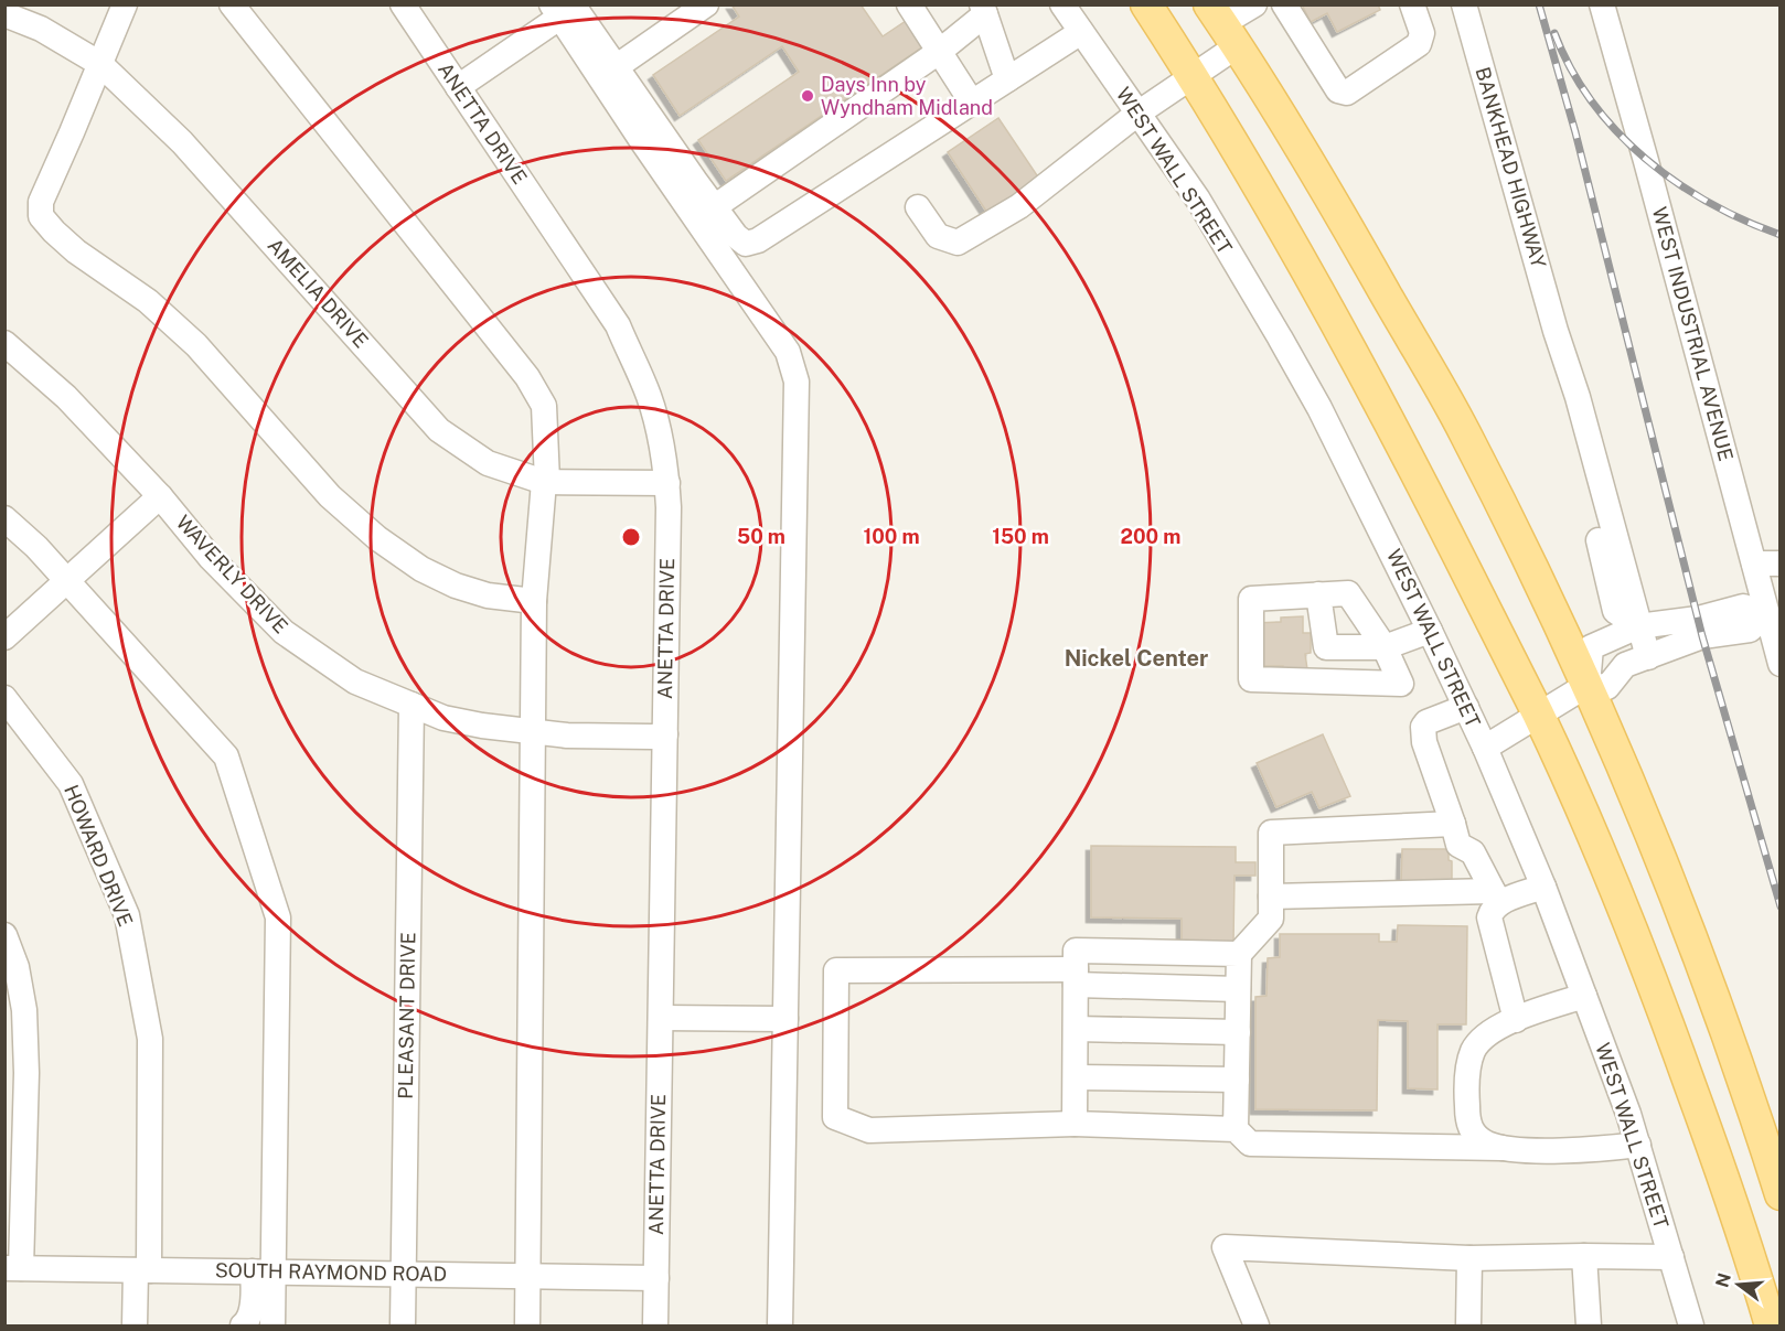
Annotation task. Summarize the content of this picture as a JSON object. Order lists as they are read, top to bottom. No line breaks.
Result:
{"streets":{"street":["ANETTA DRIVE","BANKHEAD HIGHWAY","WEST WALL STREET","AMELIA DRIVE","WEST INDUSTRIAL AVENUE","WAVERLY DRIVE","HOWARD DRIVE","PLEASANT DRIVE","SOUTH RAYMOND ROAD"]},"crossings":[["ANETTA DRIVE","AMELIA DRIVE"],["ANETTA DRIVE","WAVERLY DRIVE"],["ANETTA DRIVE","SOUTH RAYMOND ROAD"],["WAVERLY DRIVE","PLEASANT DRIVE"],["HOWARD DRIVE","SOUTH RAYMOND ROAD"],["PLEASANT DRIVE","SOUTH RAYMOND ROAD"]],"districts":["Nickel Center"],"places":["Days Inn by Wyndham Midland"],"north":"left","rings":["50 m","100 m","150 m","200 m"]}
